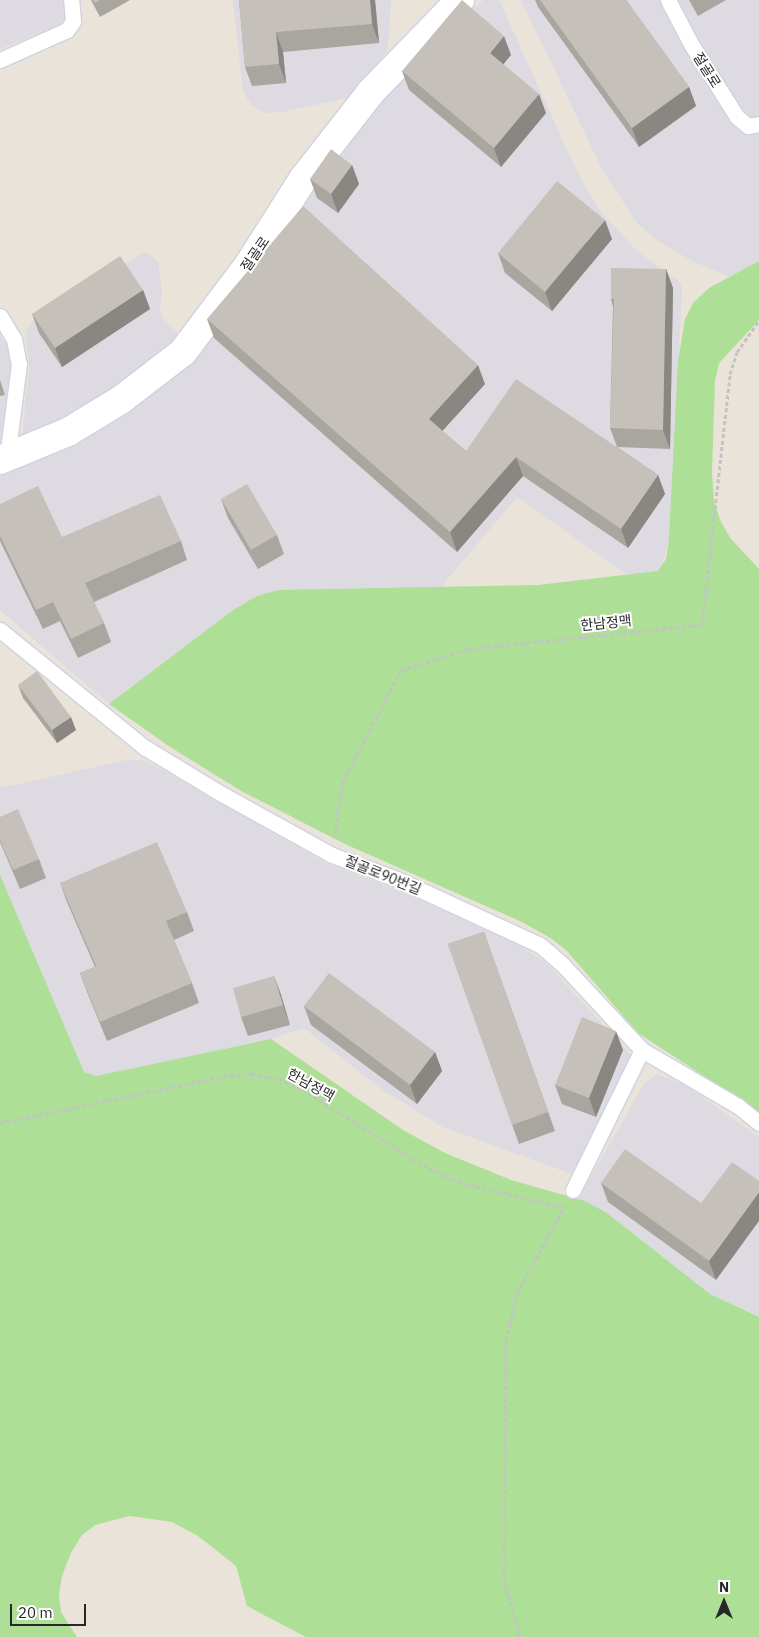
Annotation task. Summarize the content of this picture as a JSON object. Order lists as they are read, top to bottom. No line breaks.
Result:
{"streets":{"street":["절골로"],"lane":["절골로90번길"],"path":["한남정맥"]},"crossings":[["한남정맥","절골로90번길"]],"scale_bar":"20 m","north":"top"}
